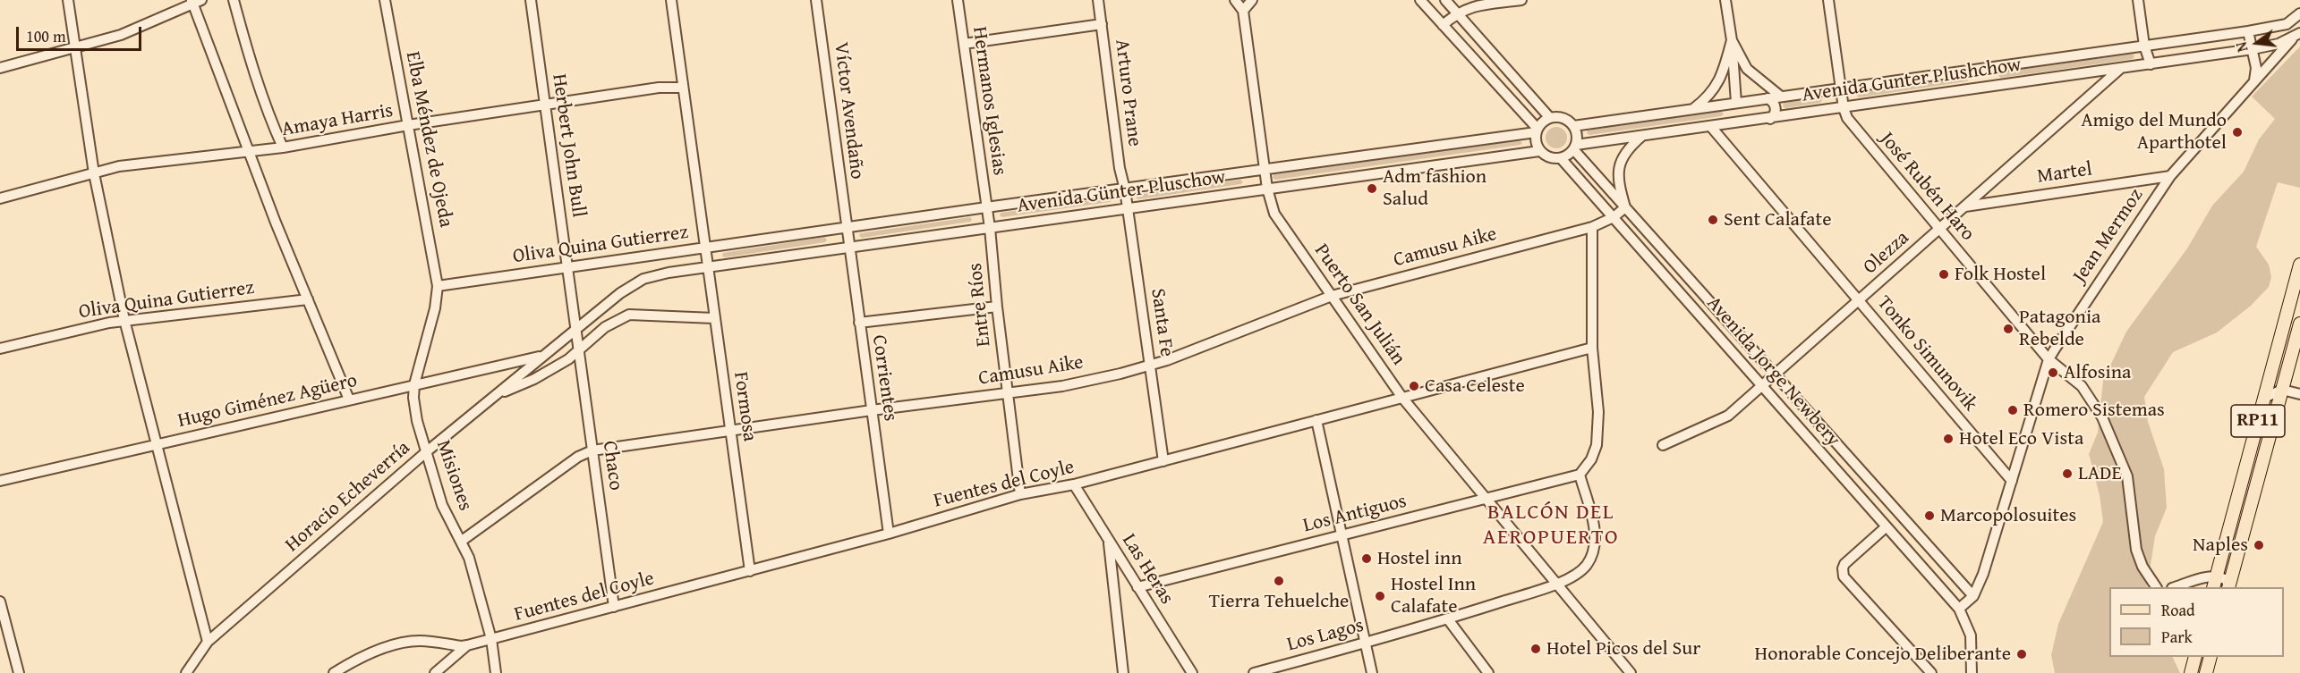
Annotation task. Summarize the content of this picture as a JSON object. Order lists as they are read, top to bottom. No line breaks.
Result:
{"streets":{"main road":["RP11"],"street":["Avenida Gunter Plushchow","Arturo Prane","Hermanos Iglesias","Víctor Avendaño","Amaya Harris","Elba Méndez de Ojeda","Herbert John Bull","Martel","José Rubén Haro","Avenida Günter Pluschow","Jean Mermoz","Oliva Quina Gutierrez","Camusu Aike","Olezza","Entre Ríos","Puerto San Julián","Santa Fe","Tonko Simunovik","Avenida Jorge Newbery","Corrientes","Hugo Giménez Agüero","Formosa","Chaco","Misiones","Fuentes del Coyle","Horacio Echeverría","Los Antiguos","Las Heras","Los Lagos"]},"crossings":[["Avenida Gunter Plushchow","José Rubén Haro"],["Avenida Gunter Plushchow","Avenida Günter Pluschow"],["Avenida Gunter Plushchow","Jean Mermoz"],["Avenida Gunter Plushchow","Olezza"],["Avenida Gunter Plushchow","Tonko Simunovik"],["Avenida Gunter Plushchow","Avenida Jorge Newbery"],["Arturo Prane","Avenida Günter Pluschow"],["Arturo Prane","Santa Fe"],["Hermanos Iglesias","Avenida Günter Pluschow"],["Hermanos Iglesias","Entre Ríos"],["Víctor Avendaño","Avenida Günter Pluschow"],["Víctor Avendaño","Corrientes"],["Amaya Harris","Elba Méndez de Ojeda"],["Amaya Harris","Herbert John Bull"],["Amaya Harris","Formosa"],["Elba Méndez de Ojeda","Oliva Quina Gutierrez"],["Elba Méndez de Ojeda","Misiones"],["Herbert John Bull","Oliva Quina Gutierrez"],["Herbert John Bull","Chaco"],["Herbert John Bull","Horacio Echeverría"],["Martel","Jean Mermoz"],["Martel","Olezza"],["José Rubén Haro","Jean Mermoz"],["José Rubén Haro","Olezza"],["Avenida Günter Pluschow","Oliva Quina Gutierrez"],["Avenida Günter Pluschow","Entre Ríos"],["Avenida Günter Pluschow","Puerto San Julián"],["Avenida Günter Pluschow","Santa Fe"],["Avenida Günter Pluschow","Avenida Jorge Newbery"],["Avenida Günter Pluschow","Corrientes"],["Avenida Günter Pluschow","Formosa"],["Avenida Günter Pluschow","Horacio Echeverría"],["Jean Mermoz","Tonko Simunovik"],["Jean Mermoz","Avenida Jorge Newbery"],["Oliva Quina Gutierrez","Formosa"],["Oliva Quina Gutierrez","Misiones"],["Camusu Aike","Entre Ríos"],["Camusu Aike","Puerto San Julián"],["Camusu Aike","Santa Fe"],["Camusu Aike","Avenida Jorge Newbery"],["Camusu Aike","Corrientes"],["Camusu Aike","Formosa"],["Camusu Aike","Chaco"],["Camusu Aike","Misiones"],["Olezza","Tonko Simunovik"],["Olezza","Avenida Jorge Newbery"],["Entre Ríos","Fuentes del Coyle"],["Puerto San Julián","Fuentes del Coyle"],["Puerto San Julián","Los Antiguos"],["Puerto San Julián","Los Lagos"],["Santa Fe","Fuentes del Coyle"],["Corrientes","Fuentes del Coyle"],["Hugo Giménez Agüero","Misiones"],["Hugo Giménez Agüero","Horacio Echeverría"],["Formosa","Fuentes del Coyle"],["Formosa","Horacio Echeverría"],["Chaco","Fuentes del Coyle"],["Chaco","Horacio Echeverría"],["Misiones","Fuentes del Coyle"],["Misiones","Horacio Echeverría"],["Fuentes del Coyle","Las Heras"],["Los Antiguos","Las Heras"],["Los Antiguos","Los Lagos"]],"districts":["BALCÓN DEL AEROPUERTO"],"places":["Amigo del Mundo Aparthotel","Adm fashion Salud","Sent Calafate","Folk Hostel","Patagonia Rebelde","Alfosina","Casa Celeste","Romero Sistemas","Hotel Eco Vista","LADE","Marcopolosuites","Naples","Hostel inn","Tierra Tehuelche","Hostel Inn Calafate","Hotel Picos del Sur","Honorable Concejo Deliberante"],"legend":["Road","Park"],"scale_bar":"100 m","north":"left"}
